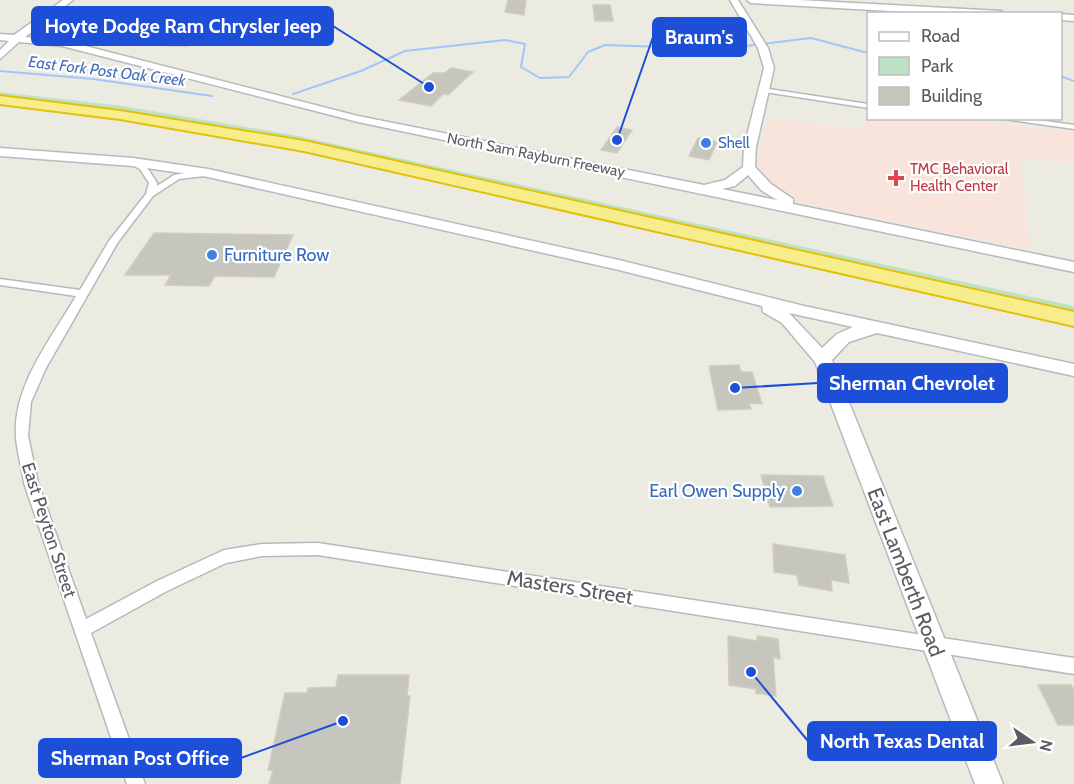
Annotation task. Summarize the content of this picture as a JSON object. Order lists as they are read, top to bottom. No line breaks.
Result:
{"streets":{"highway":["North Sam Rayburn Freeway"],"main road":["East Lamberth Road"],"street":["East Peyton Street","Masters Street"]},"crossings":[["East Peyton Street","Masters Street"],["East Lamberth Road","Masters Street"]],"water":["East Fork Post Oak Creek"],"places":{"other":["Hoyte Dodge Ram Chrysler Jeep","Braum's","Shell","Furniture Row","Sherman Chevrolet","Earl Owen Supply","North Texas Dental","Sherman Post Office"],"health":["TMC Behavioral Health Center"]},"legend":["Road","Park","Building"],"north":"right"}
